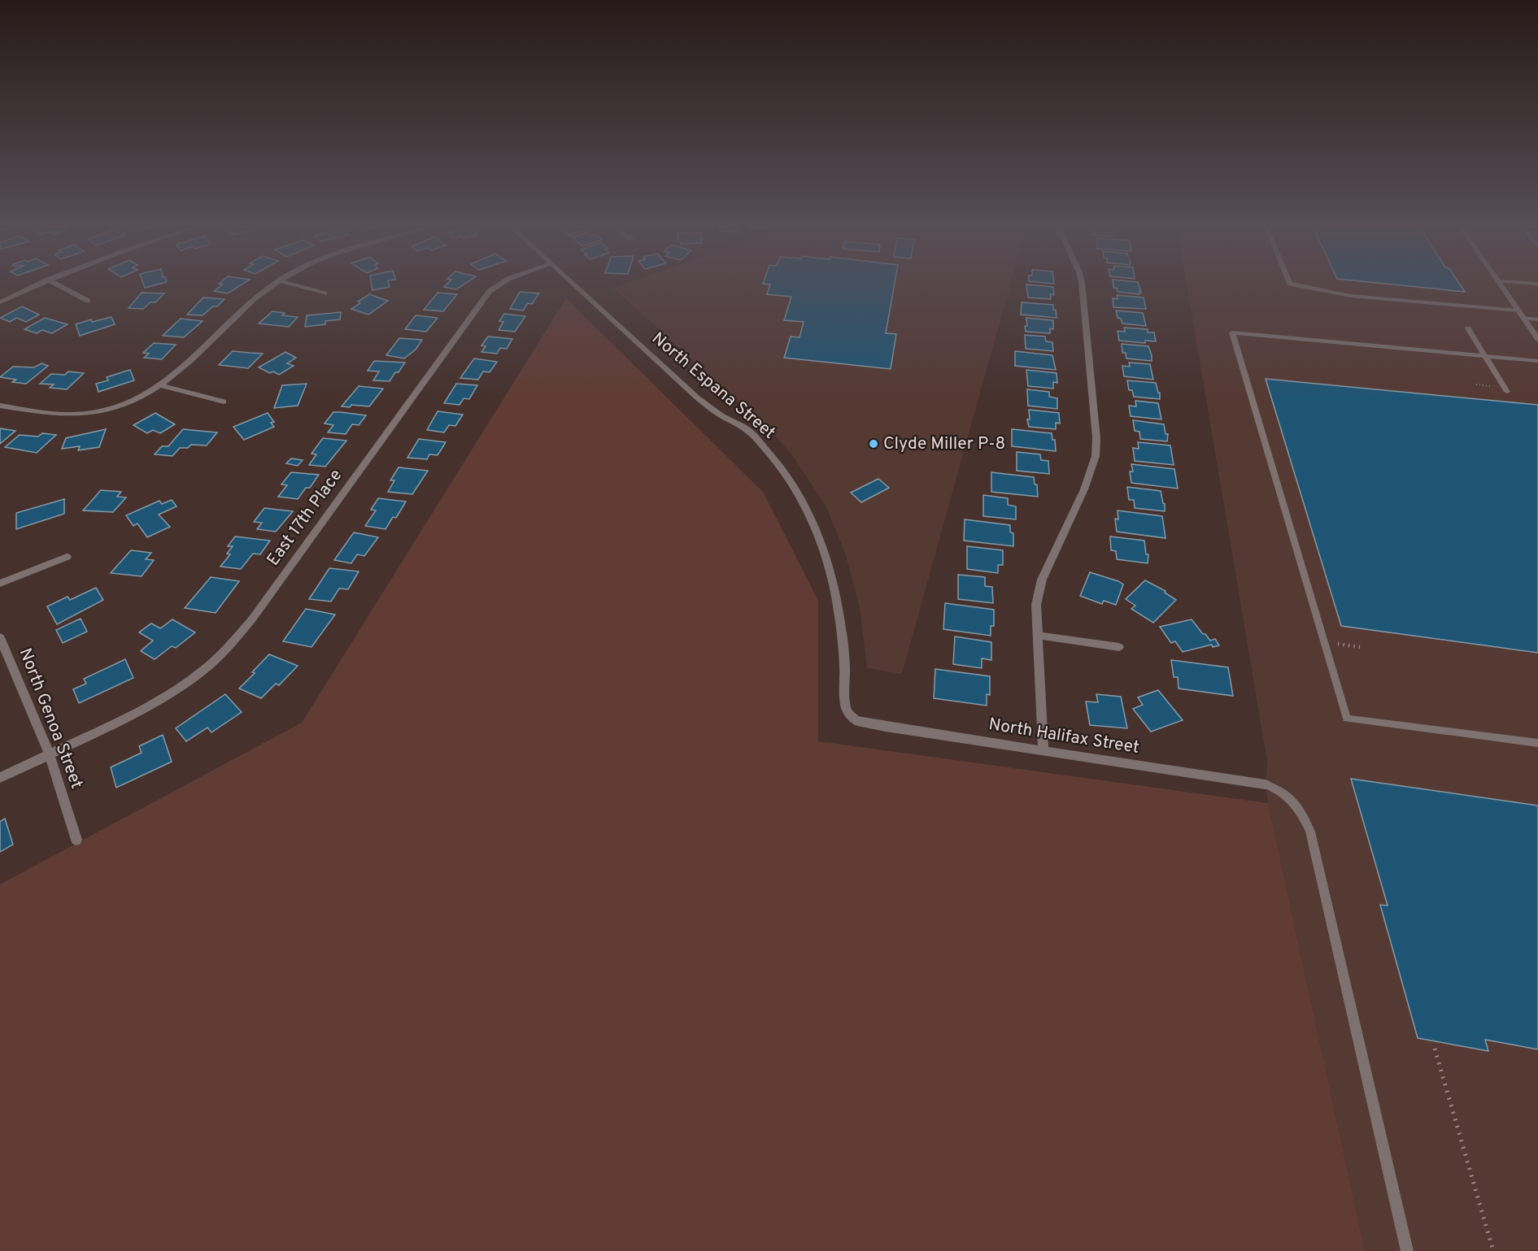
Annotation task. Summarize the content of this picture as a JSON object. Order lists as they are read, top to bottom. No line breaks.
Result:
{"streets":{"street":["North Espana Street","East 17th Place","North Genoa Street","North Halifax Street"]},"crossings":[["North Espana Street","North Halifax Street"],["East 17th Place","North Genoa Street"]],"places":["Clyde Miller P-8"]}
